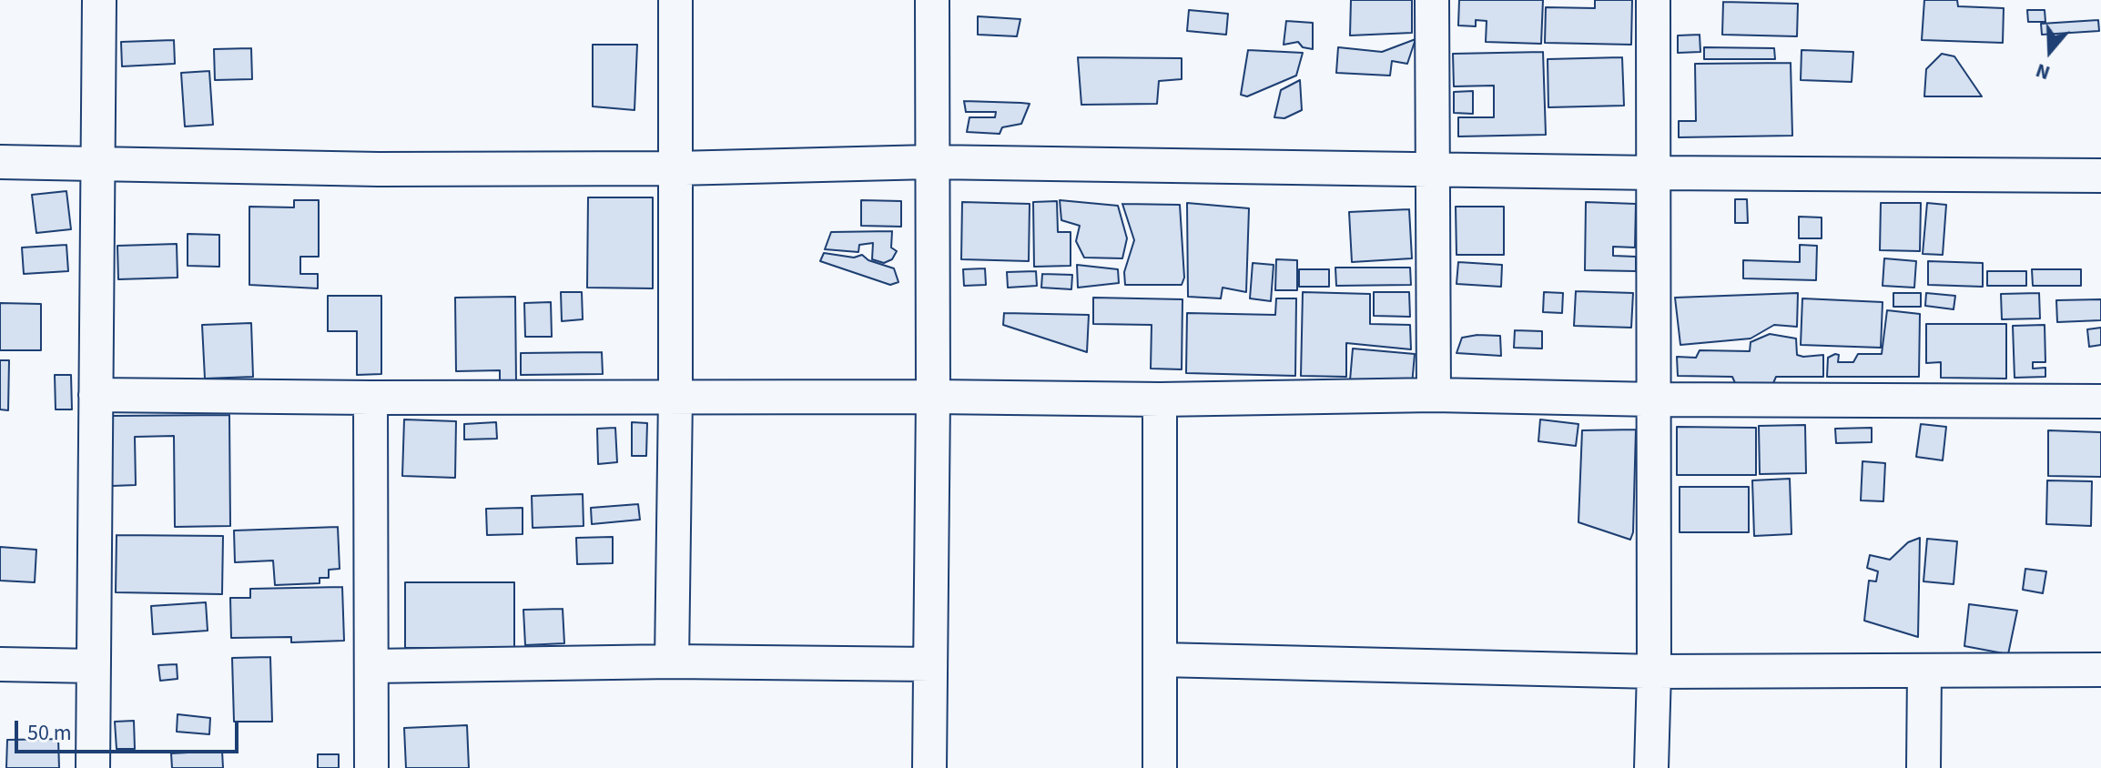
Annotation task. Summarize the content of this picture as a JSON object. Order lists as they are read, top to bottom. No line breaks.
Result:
{"scale_bar":"50 m","north":"bottom"}
